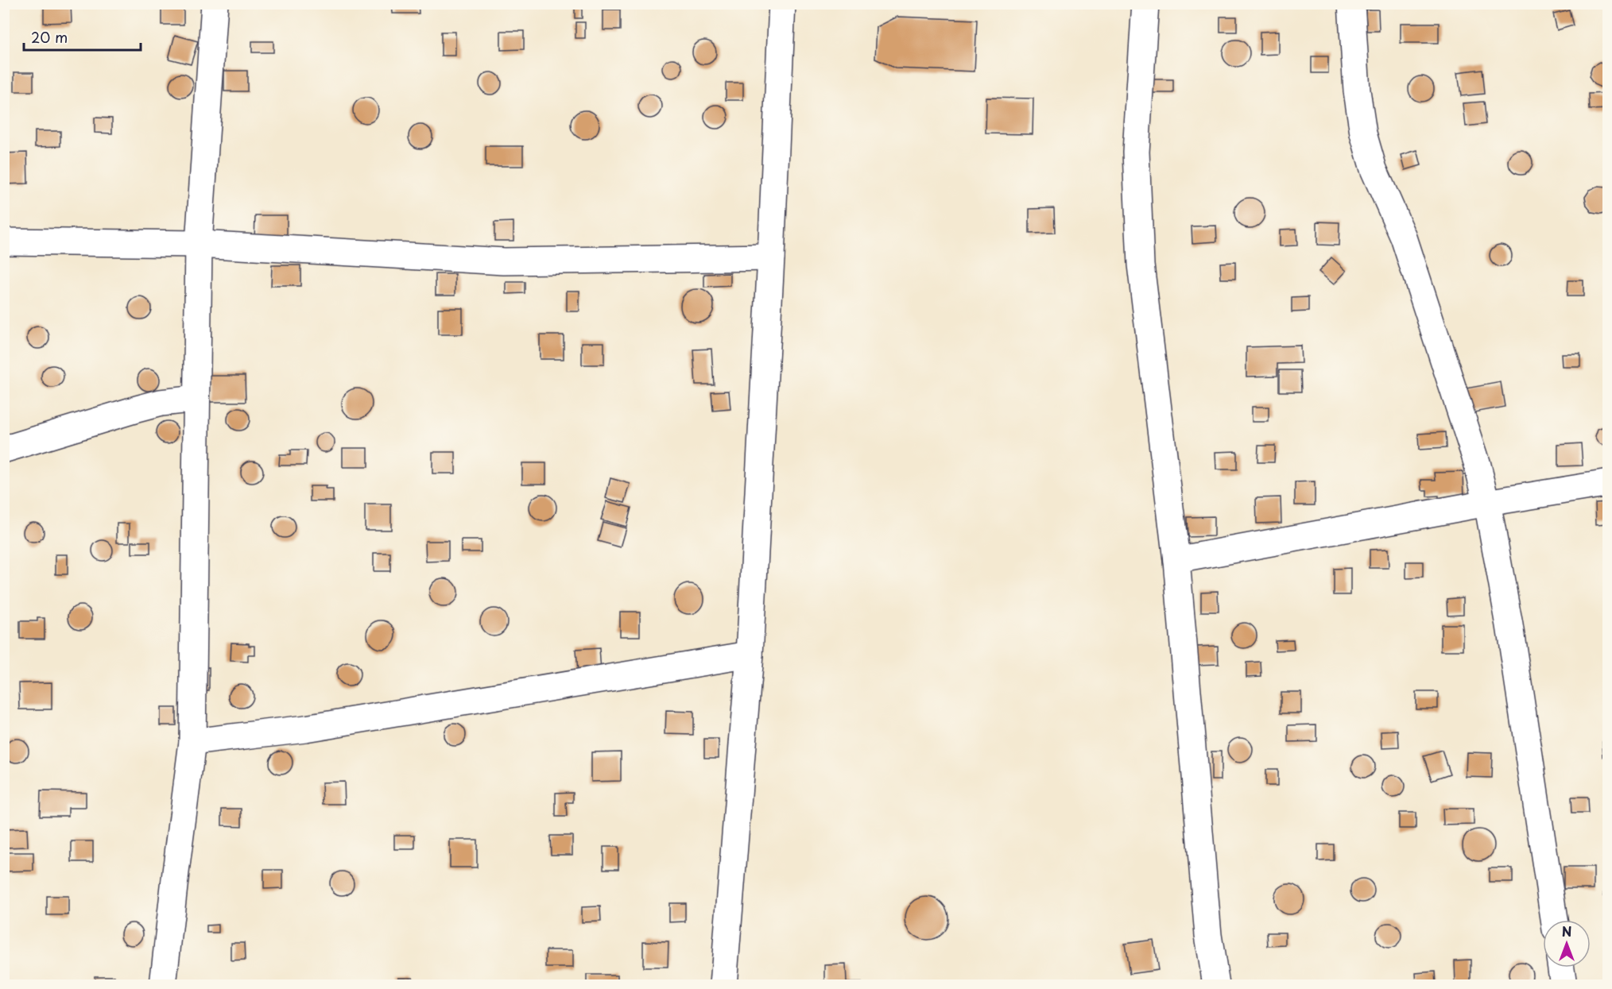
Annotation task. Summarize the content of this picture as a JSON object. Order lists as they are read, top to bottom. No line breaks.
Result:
{"scale_bar":"20 m","north":"top"}
